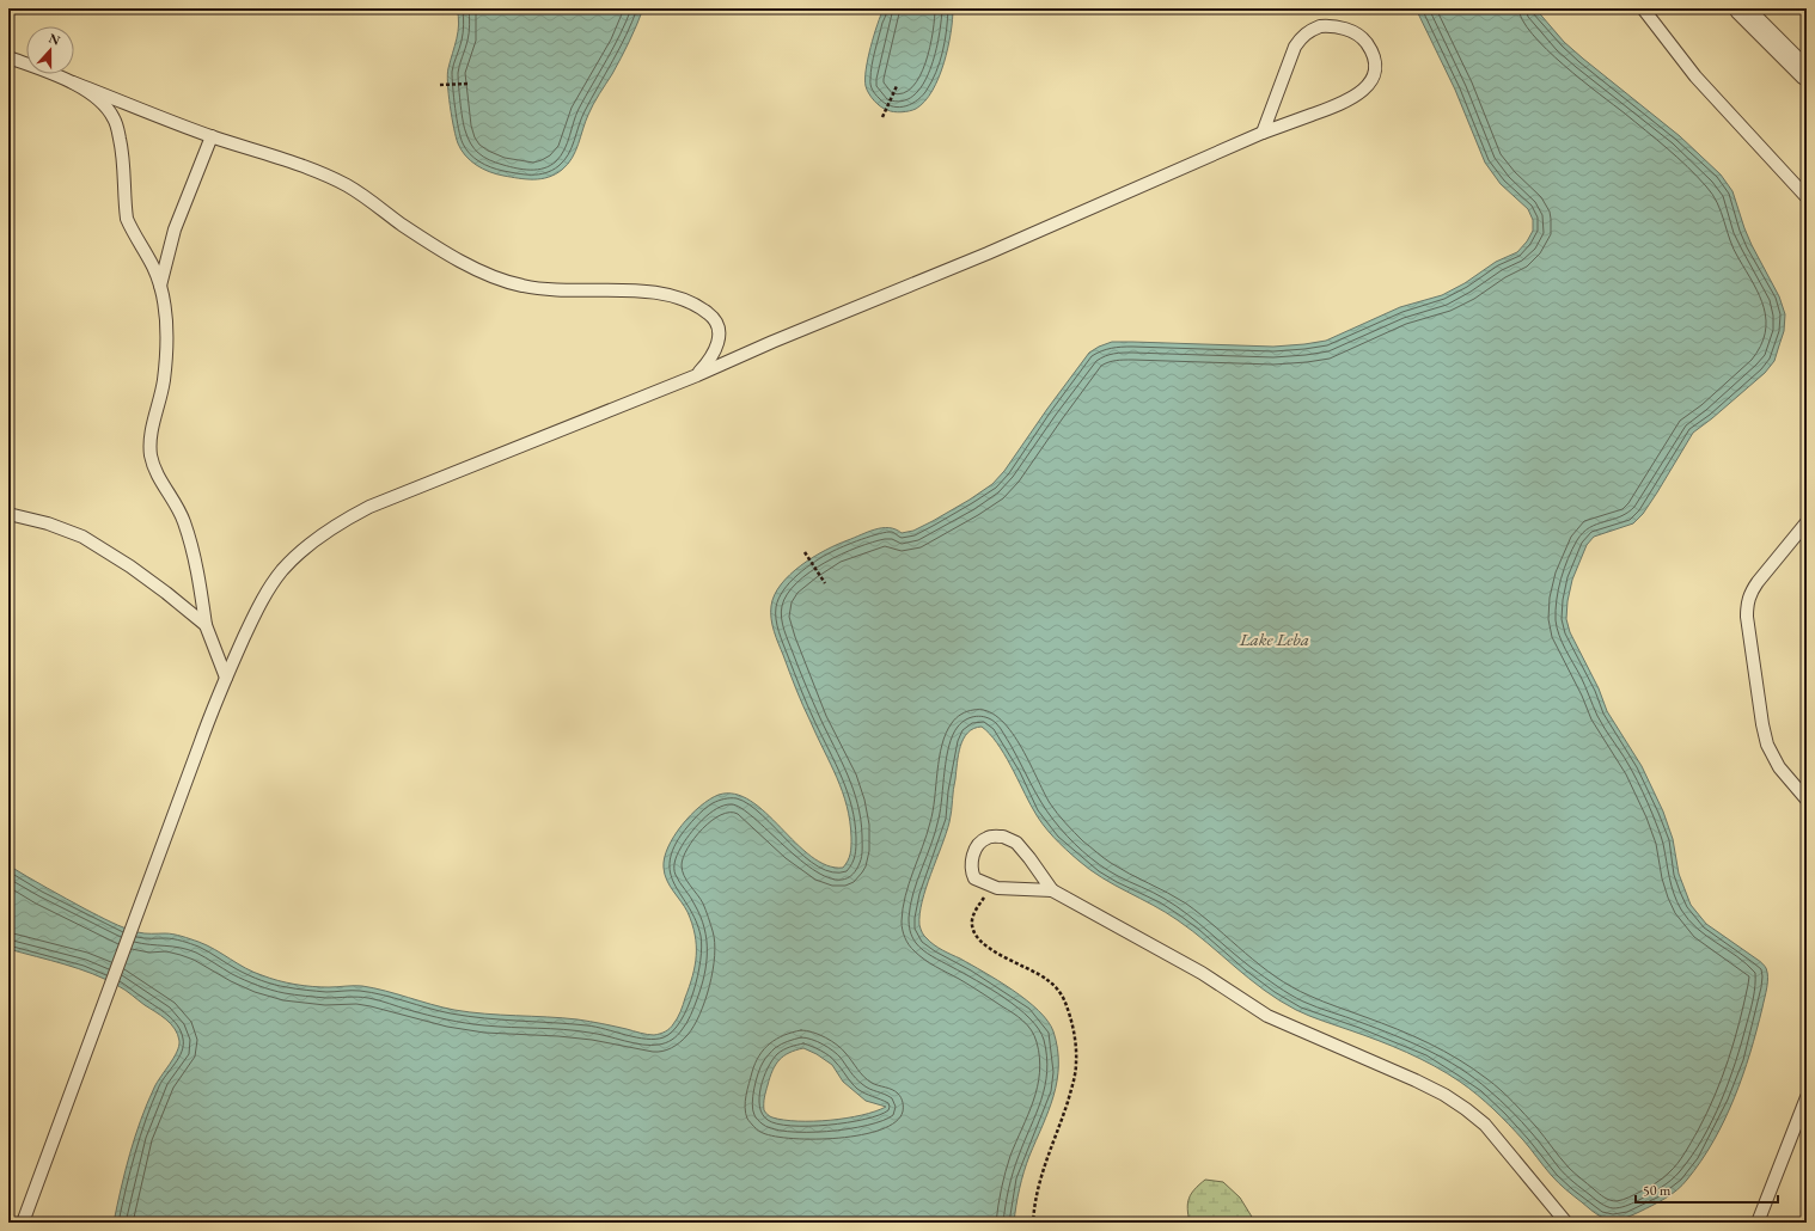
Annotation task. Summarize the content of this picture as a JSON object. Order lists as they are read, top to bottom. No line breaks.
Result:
{"water":["Lake Leba"],"scale_bar":"50 m","north":"top"}
